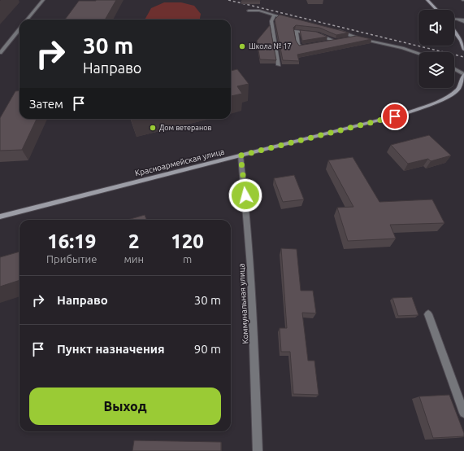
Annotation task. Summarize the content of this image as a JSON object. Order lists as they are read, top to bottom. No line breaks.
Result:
{"streets":{"street":["Красноармейская улица","Коммунальная улица"]},"crossings":[["Красноармейская улица","Коммунальная улица"]],"places":["Школа № 17","Дом ветеранов"],"page":{"turn":["30 m","Направо"],"then":"Затем","eta":["16:19","Прибытие","2","мин","120","m"],"list":[{"name":"Направо","value":"30 m"},{"name":"Пункт назначения","value":"90 m"}],"buttons":"Выход"}}
